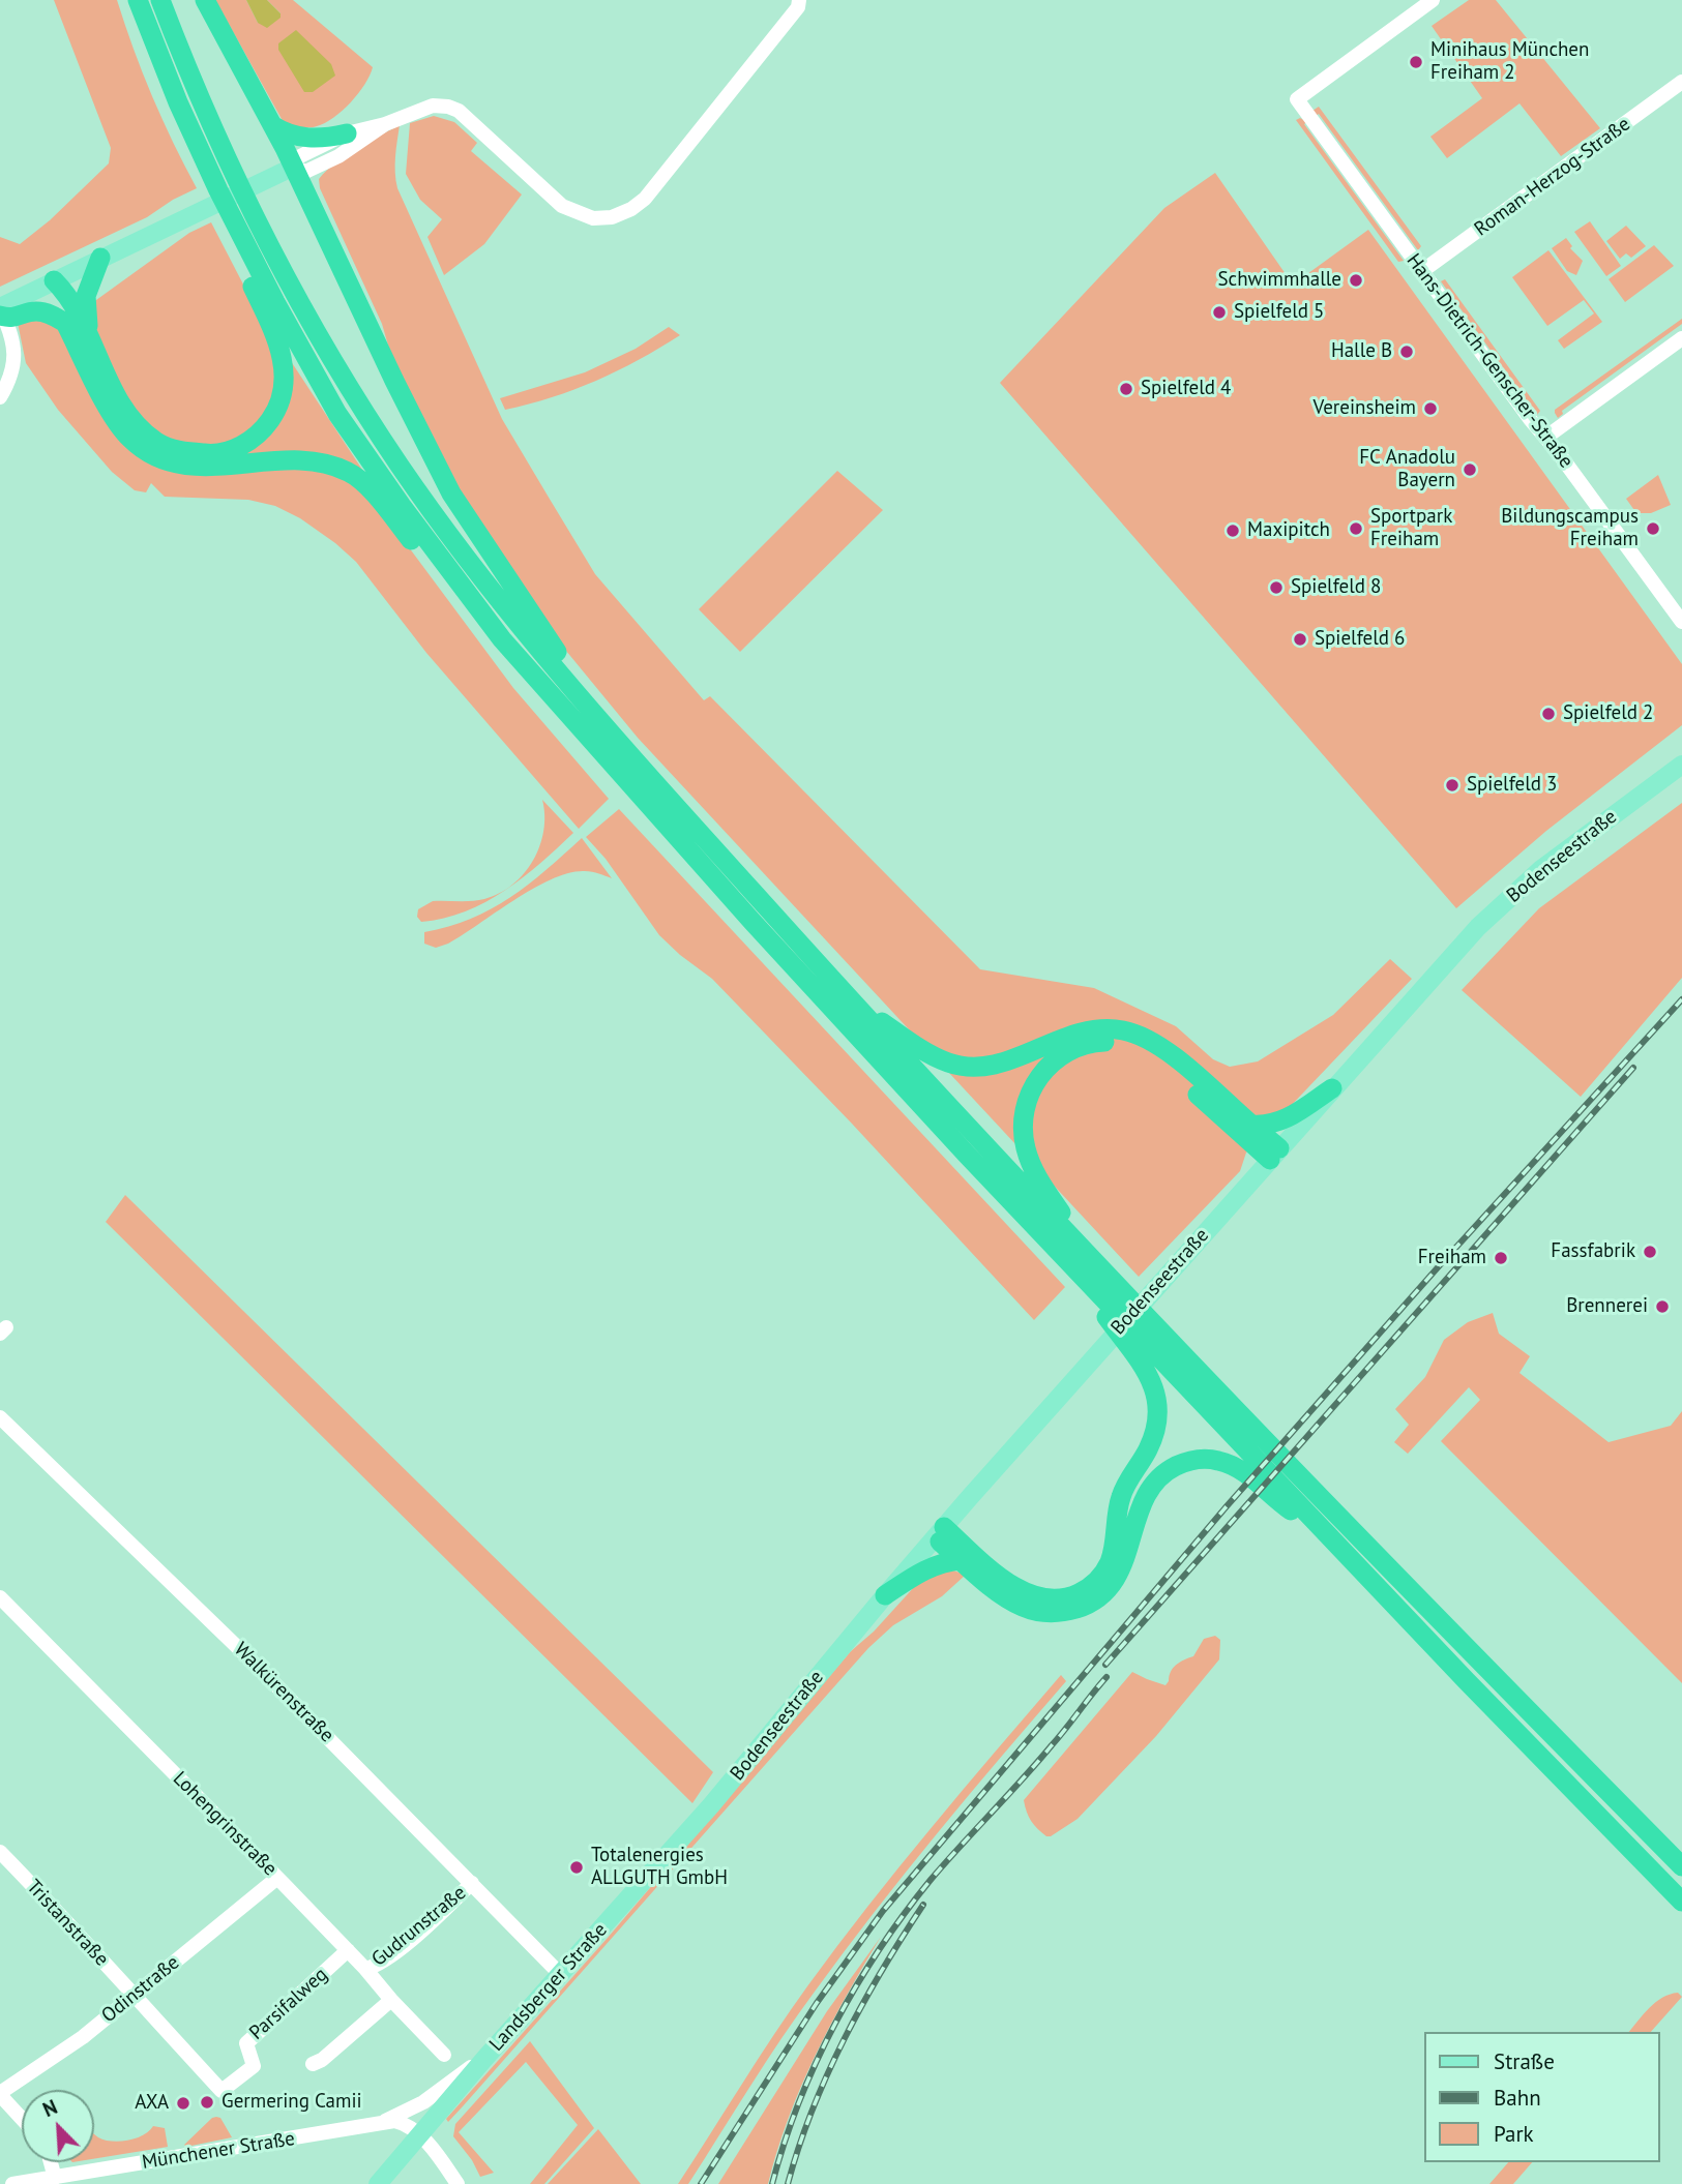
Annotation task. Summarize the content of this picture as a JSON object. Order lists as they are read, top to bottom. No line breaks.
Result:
{"streets":{"main road":["Bodenseestraße","Landsberger Straße"],"street":["Roman-Herzog-Straße","Hans-Dietrich-Genscher-Straße","Walkürenstraße","Lohengrinstraße","Tristanstraße","Gudrunstraße","Odinstraße","Parsifalweg","Münchener Straße"]},"crossings":[["Roman-Herzog-Straße","Hans-Dietrich-Genscher-Straße"],["Bodenseestraße","Landsberger Straße"],["Walkürenstraße","Gudrunstraße"],["Walkürenstraße","Landsberger Straße"],["Lohengrinstraße","Gudrunstraße"],["Lohengrinstraße","Odinstraße"],["Lohengrinstraße","Parsifalweg"],["Tristanstraße","Odinstraße"],["Tristanstraße","Parsifalweg"],["Landsberger Straße","Münchener Straße"]],"places":["Minihaus München Freiham 2","Schwimmhalle","Spielfeld 5","Halle B","Spielfeld 4","Vereinsheim","FC Anadolu Bayern","Sportpark Freiham","Bildungscampus Freiham","Maxipitch","Spielfeld 8","Spielfeld 6","Spielfeld 2","Spielfeld 3","Fassfabrik","Freiham","Brennerei","Totalenergies ALLGUTH GmbH","Germering Camii","AXA"],"legend":["Straße","Bahn","Park"],"north":"top left"}
